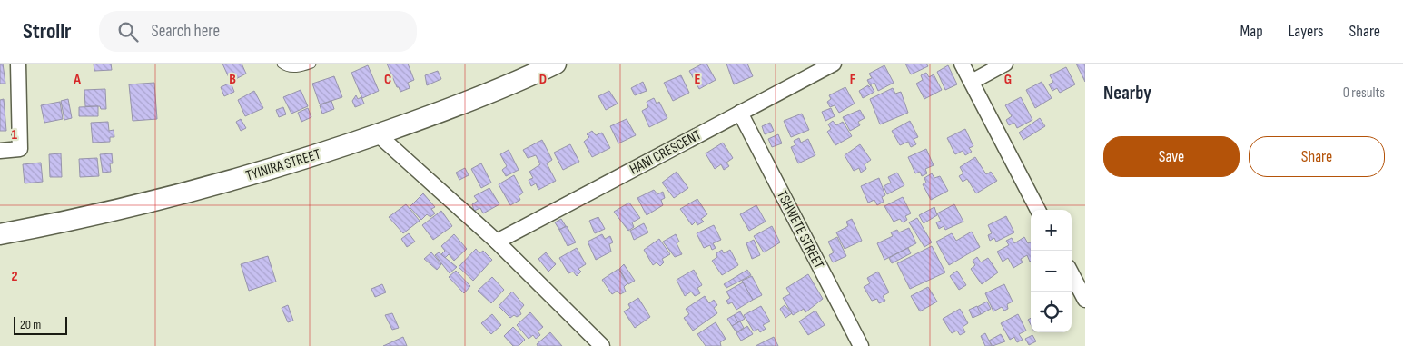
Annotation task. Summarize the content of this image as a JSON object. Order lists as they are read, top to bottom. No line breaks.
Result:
{"streets":{"street":["HANI CRESCENT","TYINIRA STREET","TSHWETE STREET"]},"crossings":[["HANI CRESCENT","TSHWETE STREET"]],"scale_bar":"20 m","page":{"header":"Strollr","search":"Search here","nav":["Map","Layers","Share"],"heading":["Nearby","0 results"],"buttons":["Save","Share"],"map_buttons":["+","−"],"scale":"20 m"},"grid":{"columns":["A","B","C","D","E","F","G"],"rows":["1","2"]}}
